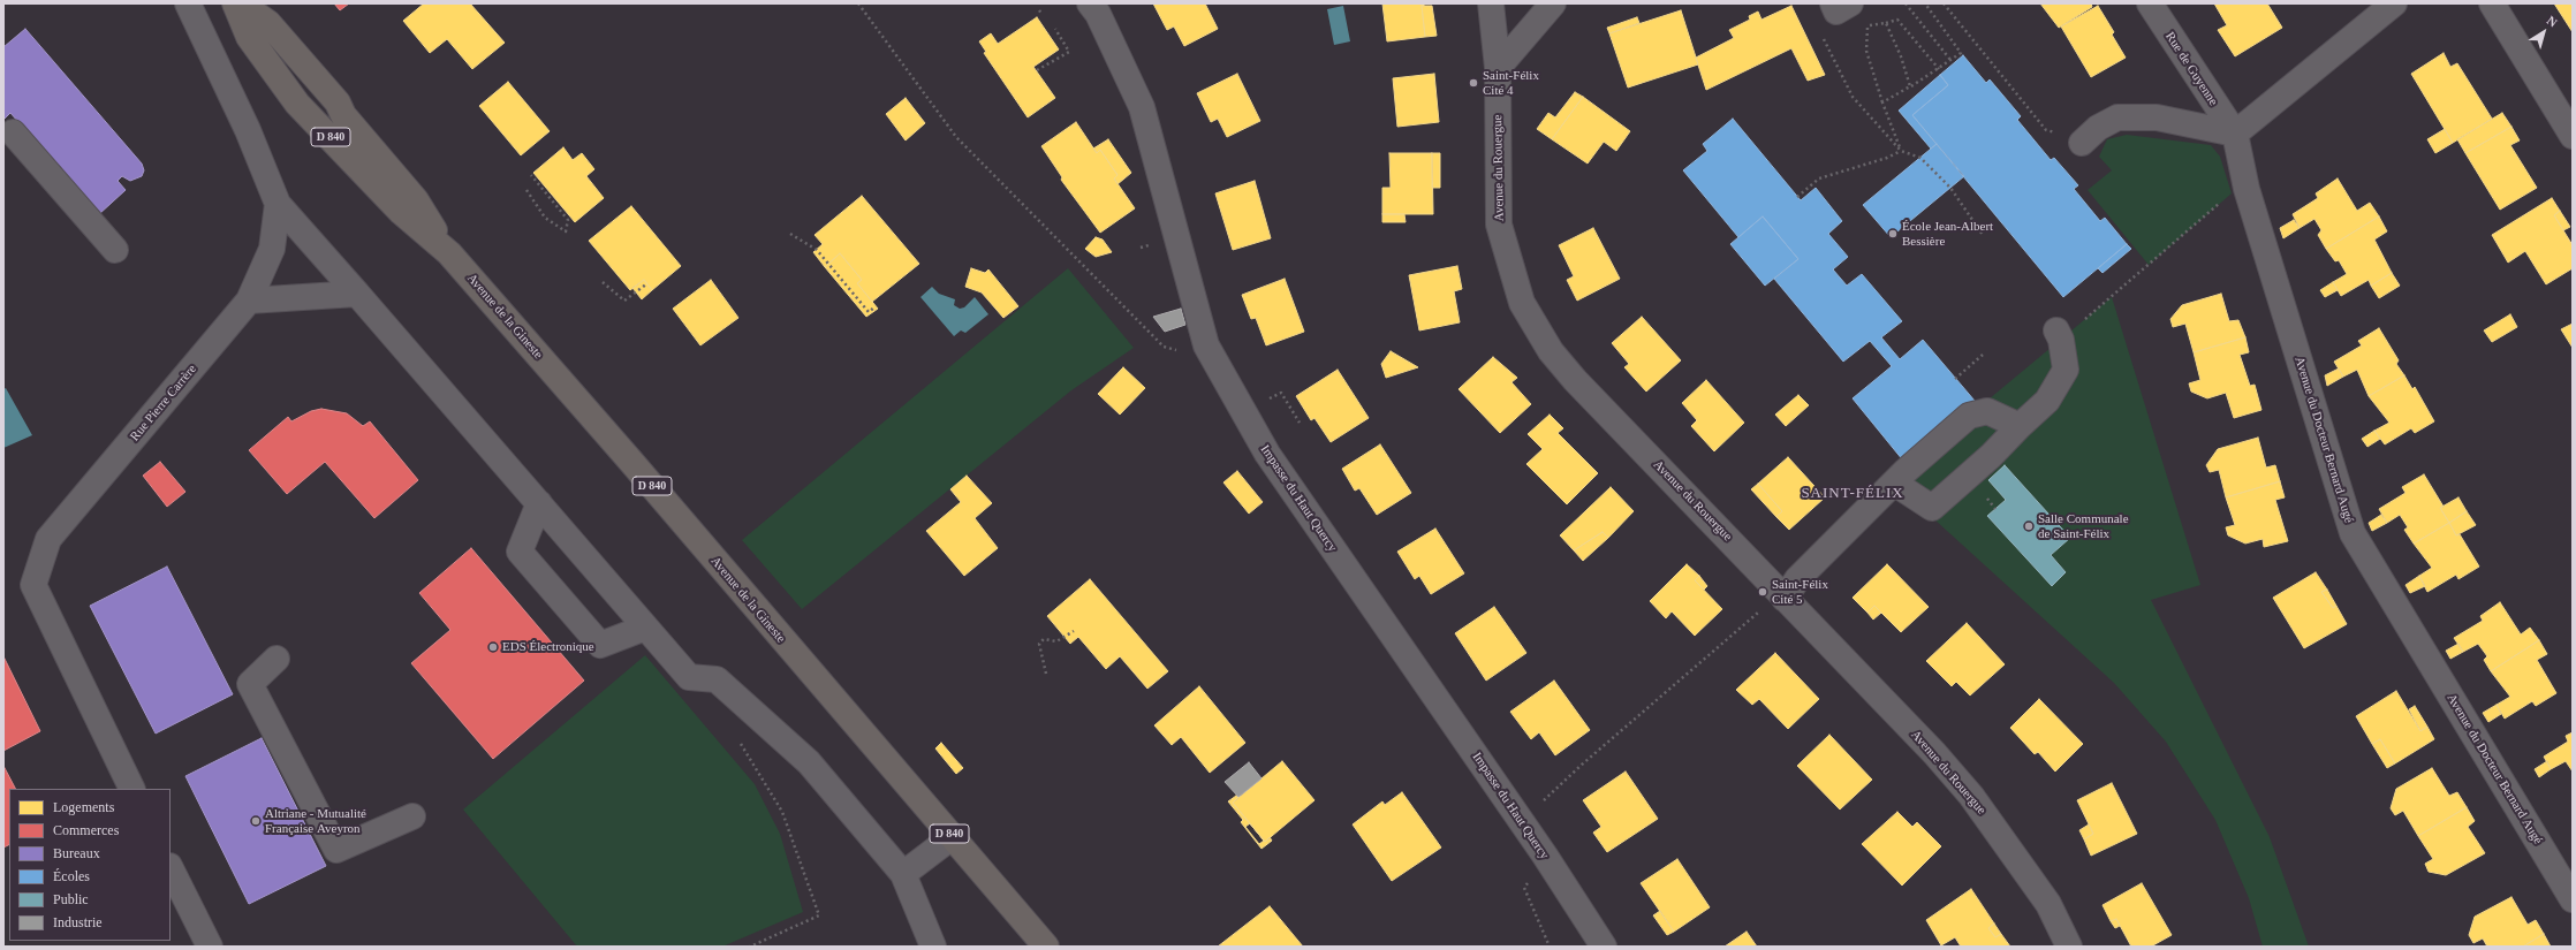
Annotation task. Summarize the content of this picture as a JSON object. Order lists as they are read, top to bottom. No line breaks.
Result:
{"streets":{"main road":["D 840","Avenue de la Gineste"],"street":["Rue de Guyenne","Avenue du Rouergue","Rue Pierre Carrère","Avenue du Docteur Bernard Augé","Impasse du Haut Quercy"]},"crossings":[["Rue de Guyenne","Avenue du Docteur Bernard Augé"]],"districts":["SAINT-FÉLIX"],"places":["Saint-Félix Cité 4","École Jean-Albert Bessière","Salle Communale de Saint-Félix","Saint-Félix Cité 5","EDS Électronique","Altriane - Mutualité Française Aveyron"],"legend":["Logements","Commerces","Bureaux","Écoles","Public","Industrie"],"north":"top right"}
